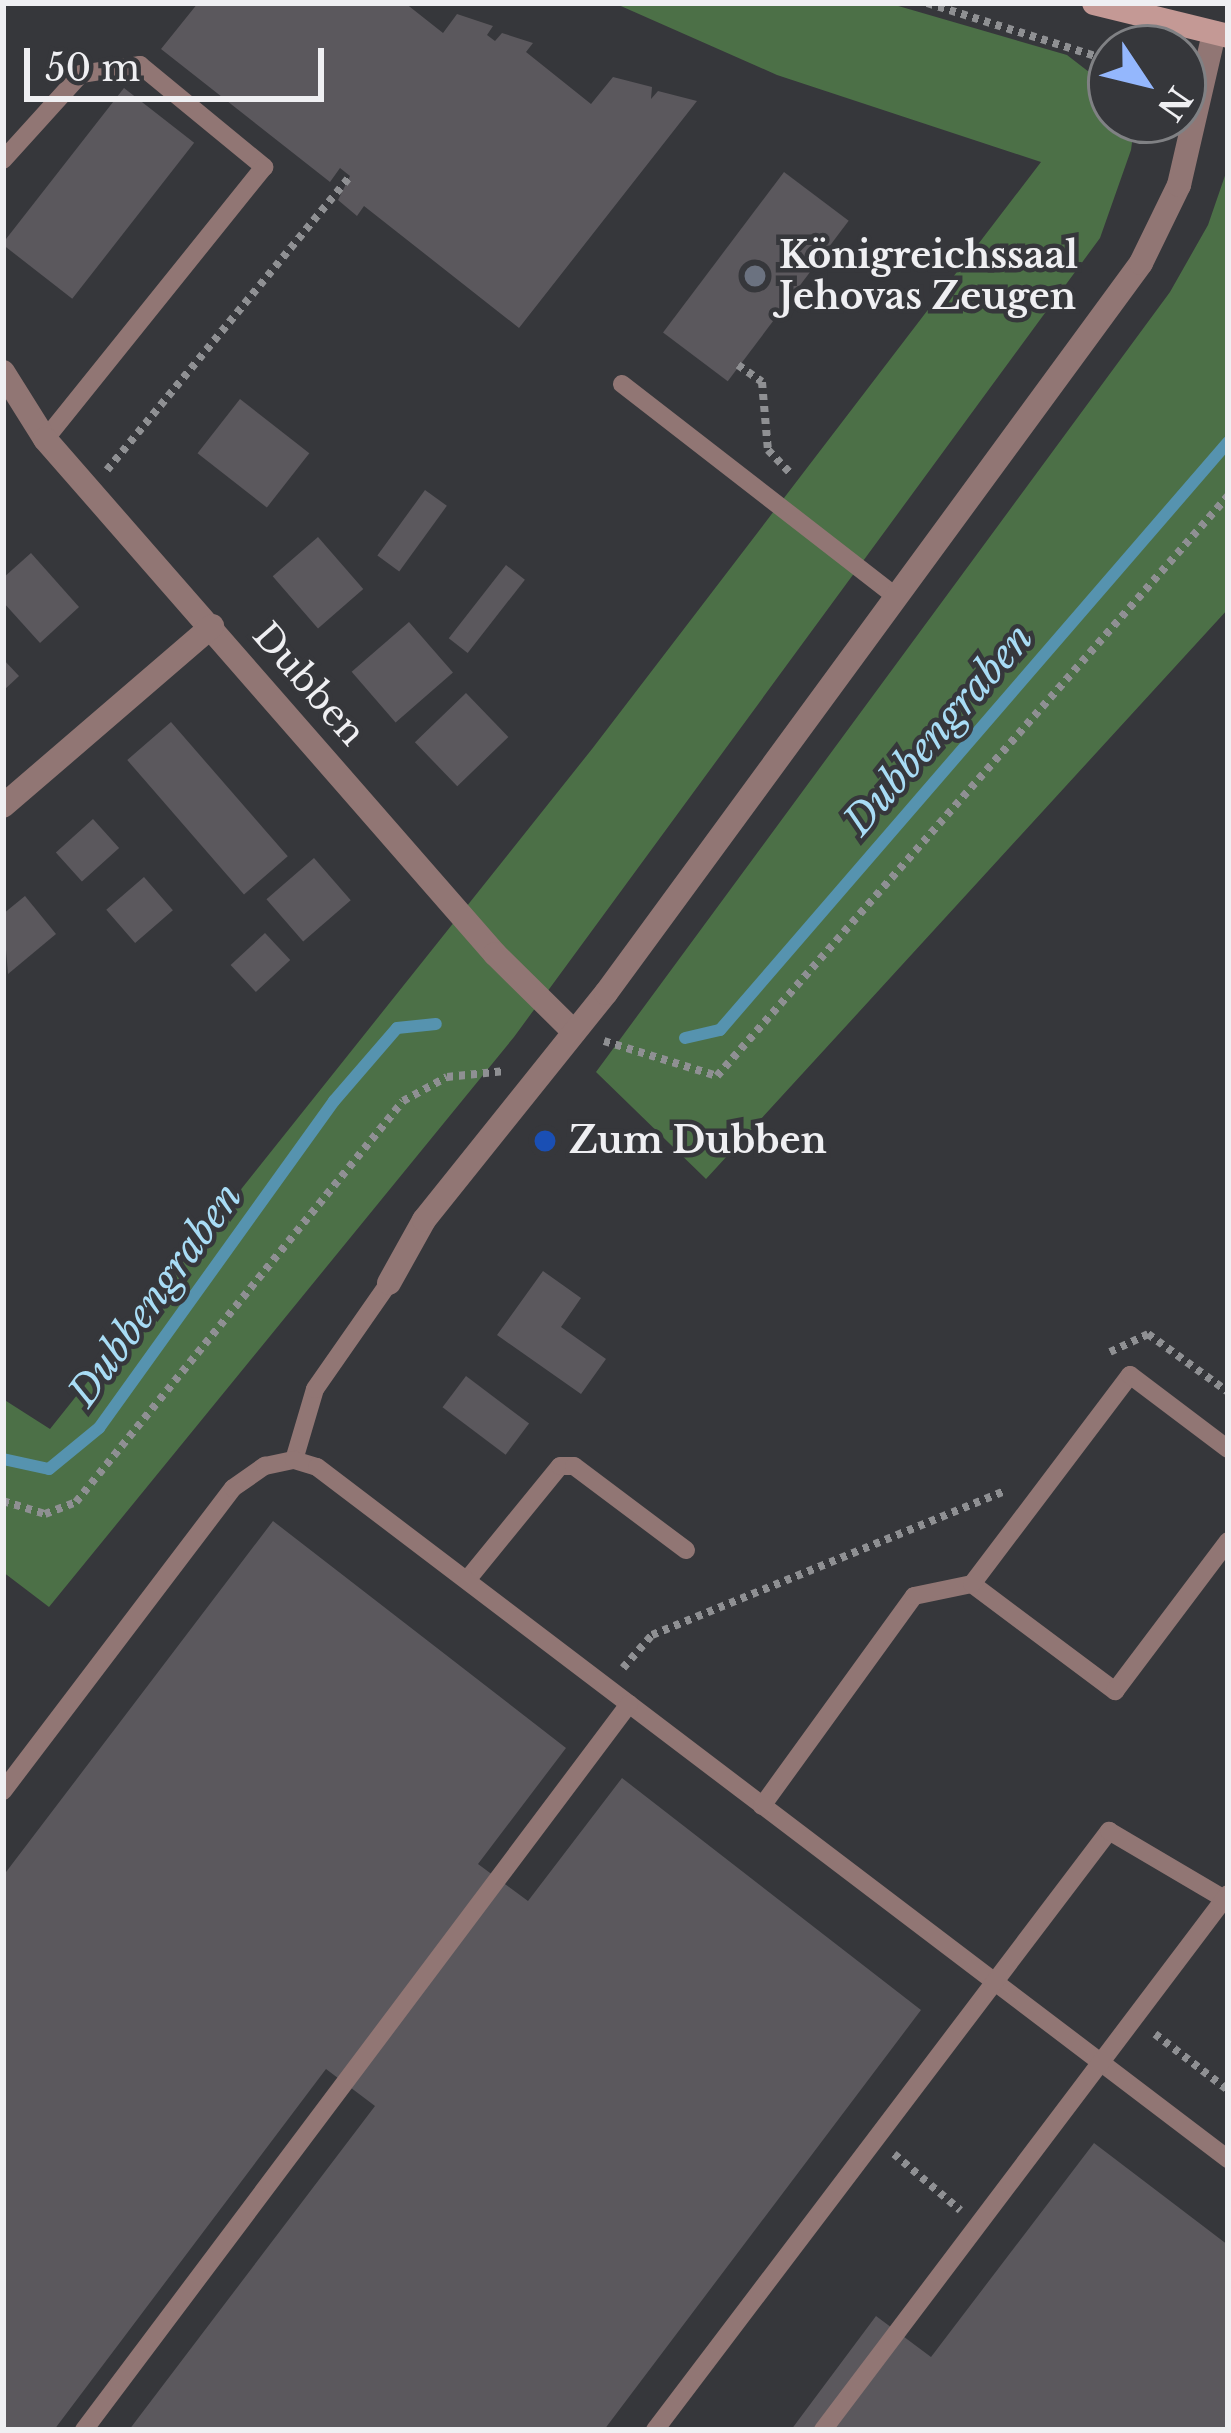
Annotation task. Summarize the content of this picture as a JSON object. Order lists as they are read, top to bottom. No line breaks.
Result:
{"streets":{"street":["Dubben"]},"water":["Dubbengraben"],"places":["Königreichssaal Jehovas Zeugen","Zum Dubben"],"scale_bar":"50 m","north":"bottom right"}
